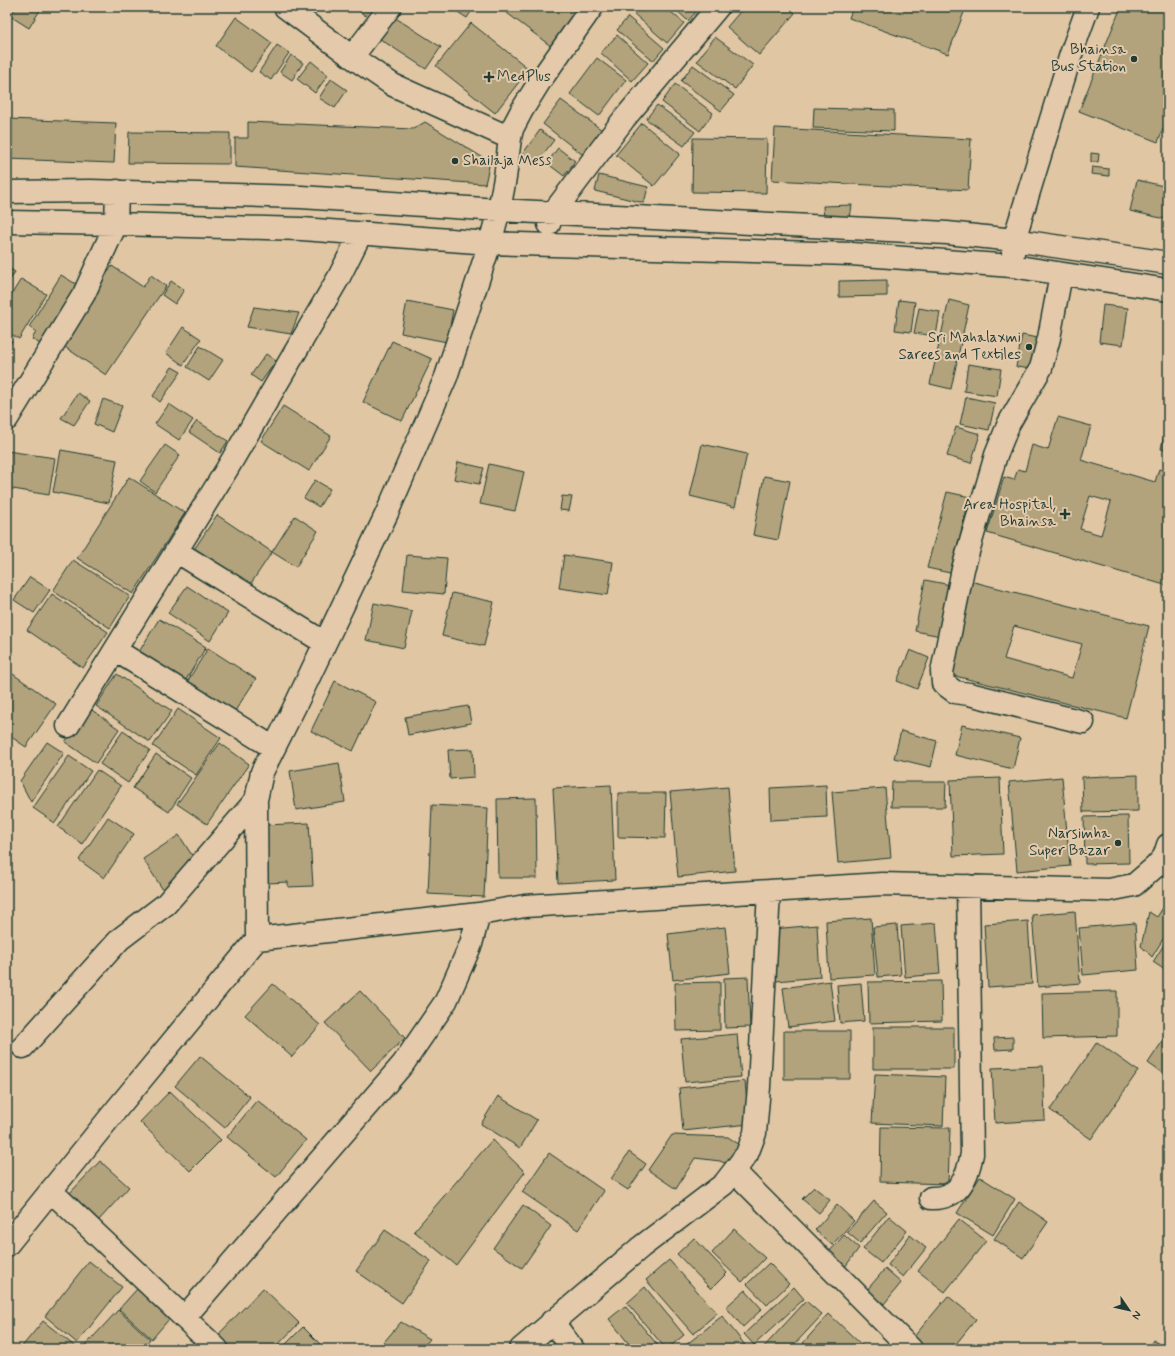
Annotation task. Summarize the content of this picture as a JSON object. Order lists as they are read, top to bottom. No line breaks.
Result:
{"places":{"other":["Bhainsa Bus Station","Shailaja Mess","Sri Mahalaxmi Sarees and Textiles","Narsimha Super Bazar"],"health":["MedPlus","Area Hospital, Bhainsa"]},"north":"bottom right"}
